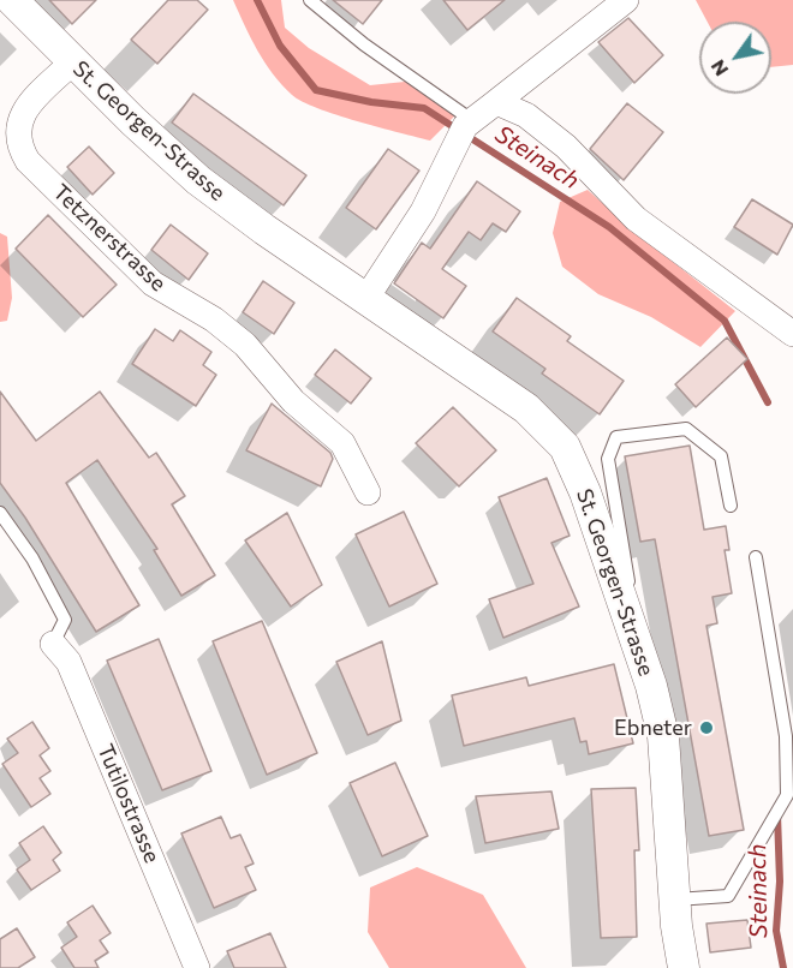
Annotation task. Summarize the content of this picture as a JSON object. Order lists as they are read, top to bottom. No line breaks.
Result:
{"streets":{"street":["St. Georgen-Strasse","Tetznerstrasse","Tutilostrasse"]},"crossings":[["St. Georgen-Strasse","Tetznerstrasse"]],"water":["Steinach"],"places":["Ebneter"],"north":"bottom left"}
